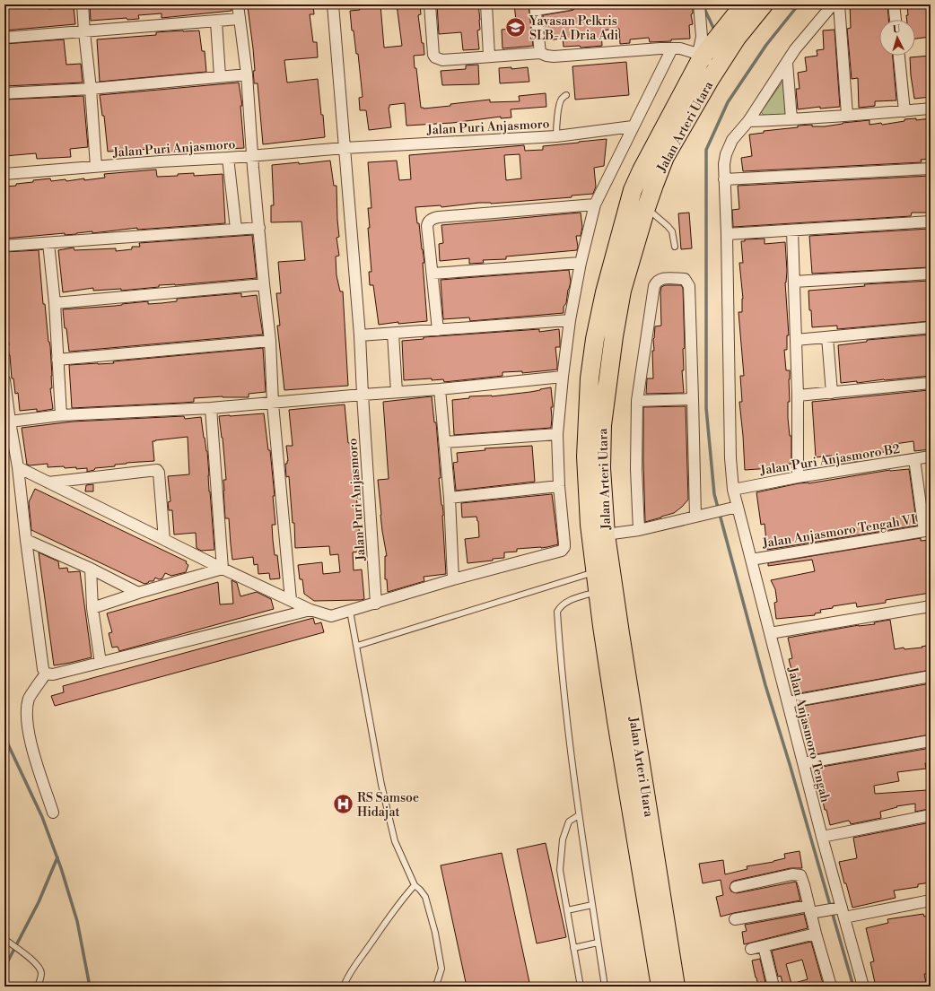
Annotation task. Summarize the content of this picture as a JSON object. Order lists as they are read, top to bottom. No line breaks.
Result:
{"streets":{"highway":["Jalan Arteri Utara"],"street":["Jalan Puri Anjasmoro","Jalan Puri Anjasmoro B2","Jalan Anjasmoro Tengah VI","Jalan Anjasmoro Tengah"]},"crossings":[["Jalan Puri Anjasmoro B2","Jalan Anjasmoro Tengah"],["Jalan Anjasmoro Tengah VI","Jalan Anjasmoro Tengah"]],"places":{"school or university":["Yayasan Pelkris SLB-A Dria Adi"],"hospital":["RS Samsoe Hidajat"]},"north":"top"}
